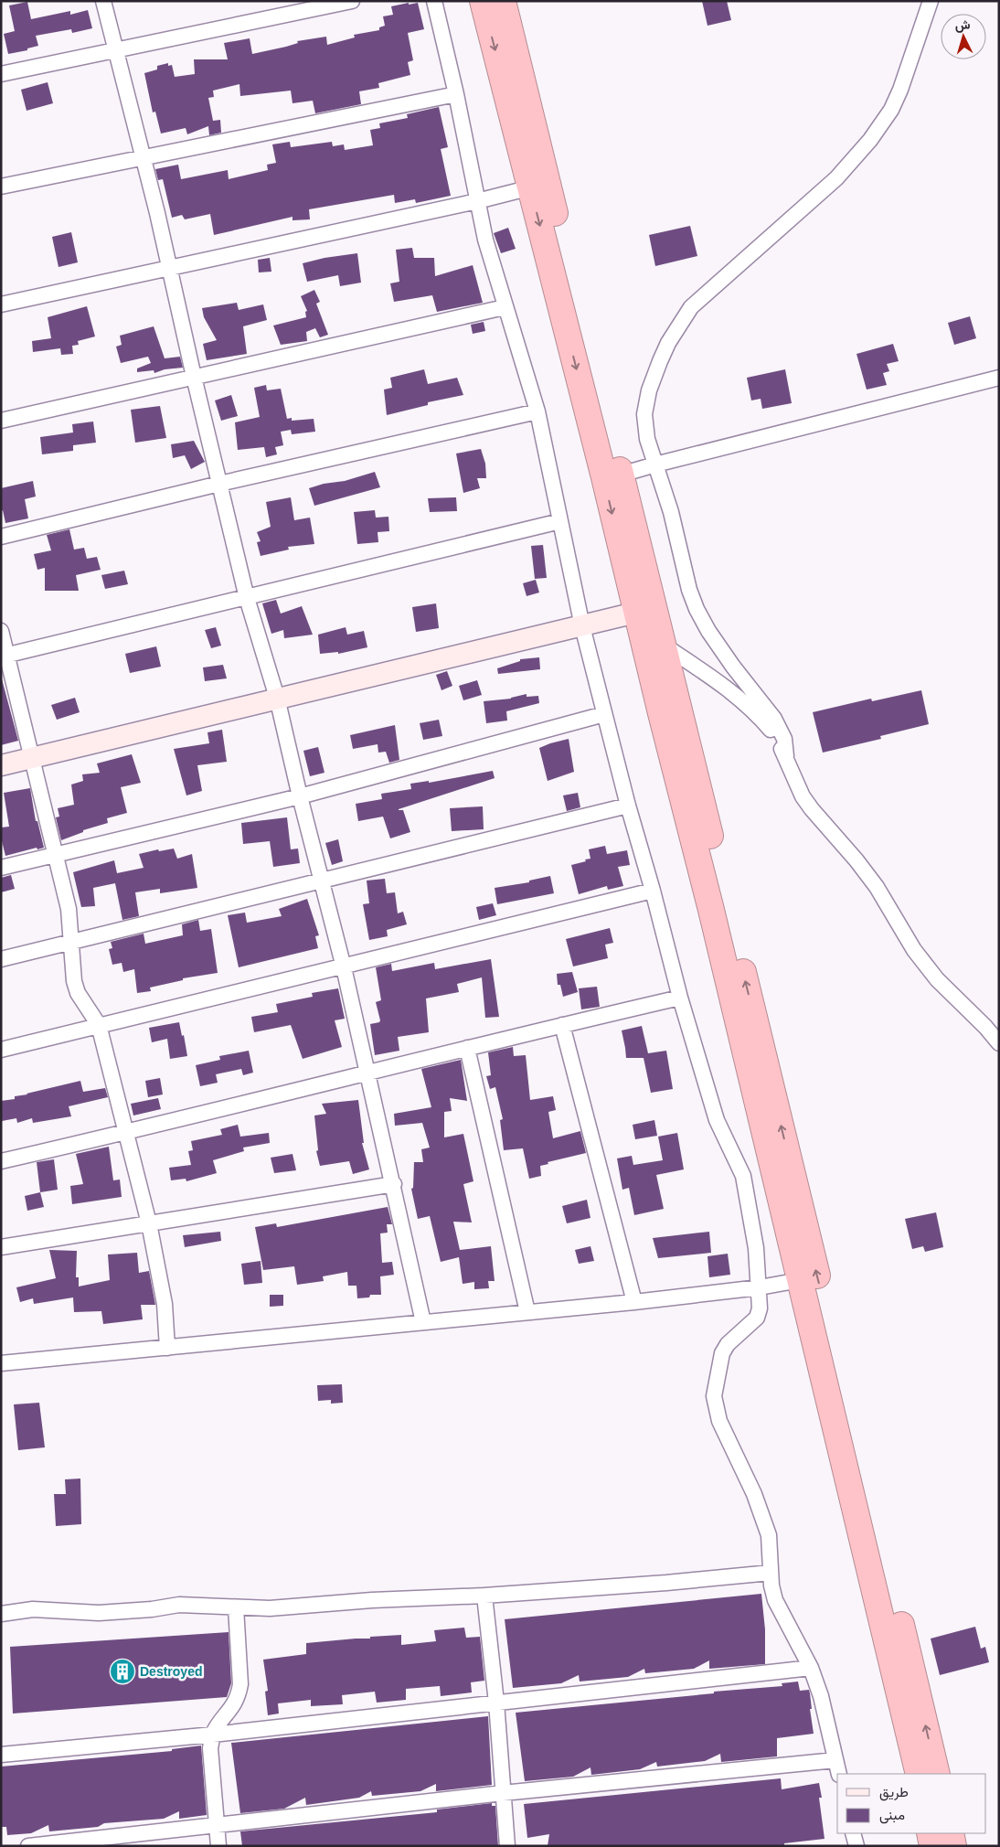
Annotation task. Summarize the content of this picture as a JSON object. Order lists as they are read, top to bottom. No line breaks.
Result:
{"places":{"building":["Destroyed"]},"legend":["طريق","مبنى"],"north":"top"}
